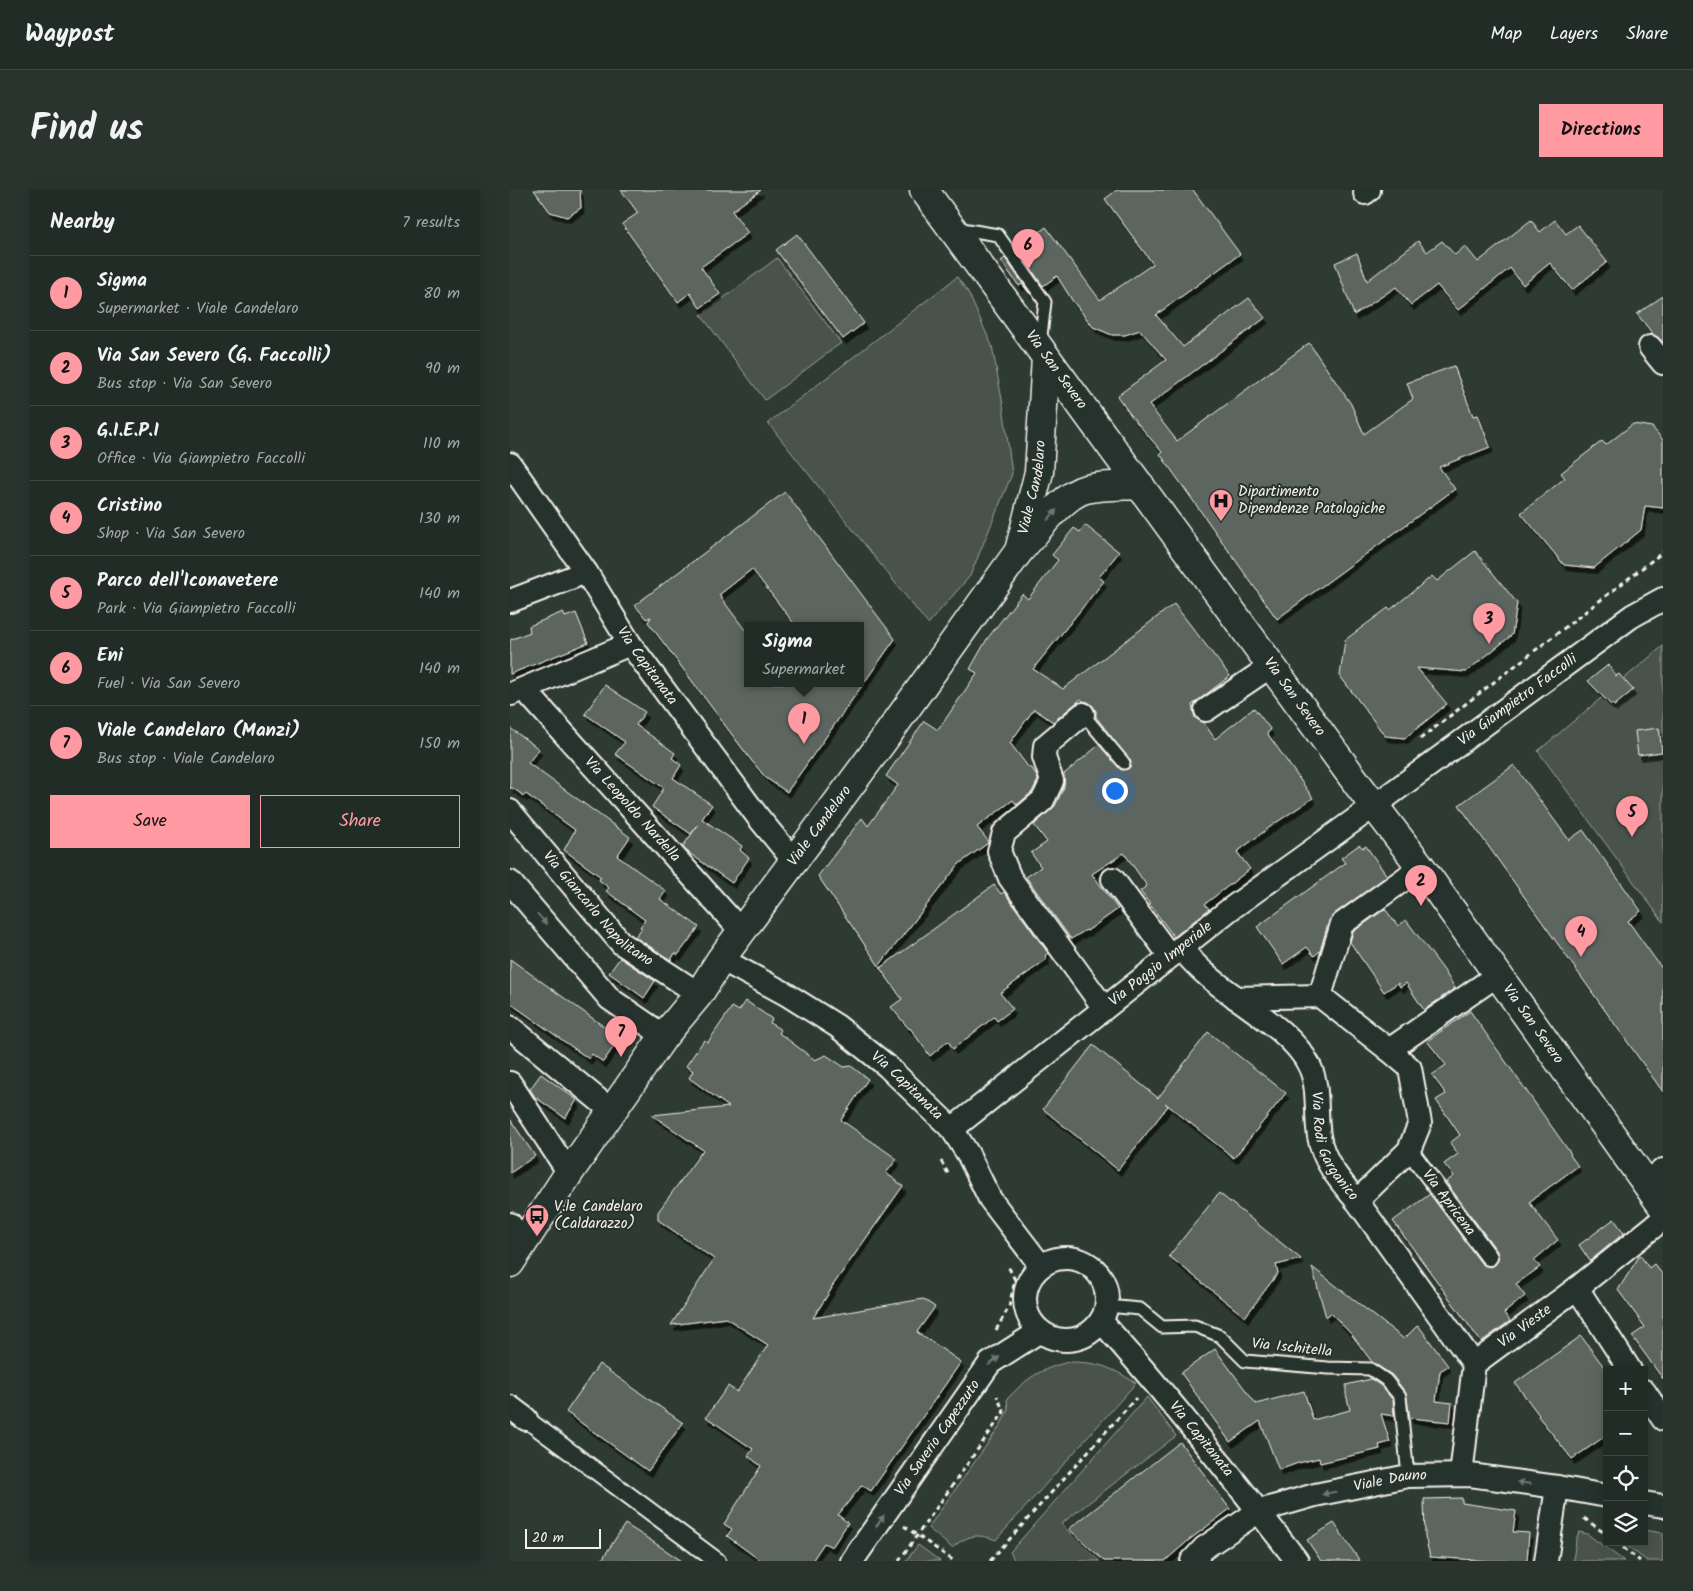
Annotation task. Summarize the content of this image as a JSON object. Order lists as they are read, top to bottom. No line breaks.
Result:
{"streets":{"main road":["Via San Severo","Viale Candelaro"],"street":["Via Capitanata","Via Giampietro Faccolli","Via Leopoldo Nardella","Via Giancarlo Napolitano","Via Poggio Imperiale","Via Rodi Garganico","Via Apricena","Via Vieste","Via Saverio Capezzuto","Viale Dauno"],"lane":["Via Ischitella"]},"crossings":[["Via San Severo","Viale Candelaro"],["Via San Severo","Via Giampietro Faccolli"],["Via San Severo","Via Poggio Imperiale"],["Viale Candelaro","Via Capitanata"],["Viale Candelaro","Via Leopoldo Nardella"],["Viale Candelaro","Via Giancarlo Napolitano"],["Via Capitanata","Via Poggio Imperiale"],["Via Capitanata","Via Ischitella"],["Via Capitanata","Via Saverio Capezzuto"],["Via Capitanata","Viale Dauno"],["Via Giampietro Faccolli","Via Poggio Imperiale"],["Via Poggio Imperiale","Via Rodi Garganico"],["Via Rodi Garganico","Via Vieste"],["Via Ischitella","Via Saverio Capezzuto"],["Via Ischitella","Viale Dauno"]],"one_way":["Via Saverio Capezzuto","Viale Dauno"],"places":{"hospital":["Dipartimento Dipendenze Patologiche"],"bus stop":["V.le Candelaro (Caldarazzo)"]},"scale_bar":"20 m","page":{"header":"Waypost","nav":["Map","Layers","Share"],"title":"Find us","buttons":["Directions",["Save","Share"]],"heading":["Nearby","7 results"],"pins":["6","3","1","5","2","4","7"],"list":[{"mark":"1","name":"Sigma","note":"Supermarket · Viale Candelaro","value":"80 m"},{"mark":"2","name":"Via San Severo (G. Faccolli)","note":"Bus stop · Via San Severo","value":"90 m"},{"mark":"3","name":"G.I.E.P.I","note":"Office · Via Giampietro Faccolli","value":"110 m"},{"mark":"4","name":"Cristino","note":"Shop · Via San Severo","value":"130 m"},{"mark":"5","name":"Parco dell'Iconavetere","note":"Park · Via Giampietro Faccolli","value":"140 m"},{"mark":"6","name":"Eni","note":"Fuel · Via San Severo","value":"140 m"},{"mark":"7","name":"Viale Candelaro (Manzi)","note":"Bus stop · Viale Candelaro","value":"150 m"}],"popup":["Sigma","Supermarket"],"map_buttons":["+","−"],"scale":"20 m"}}
